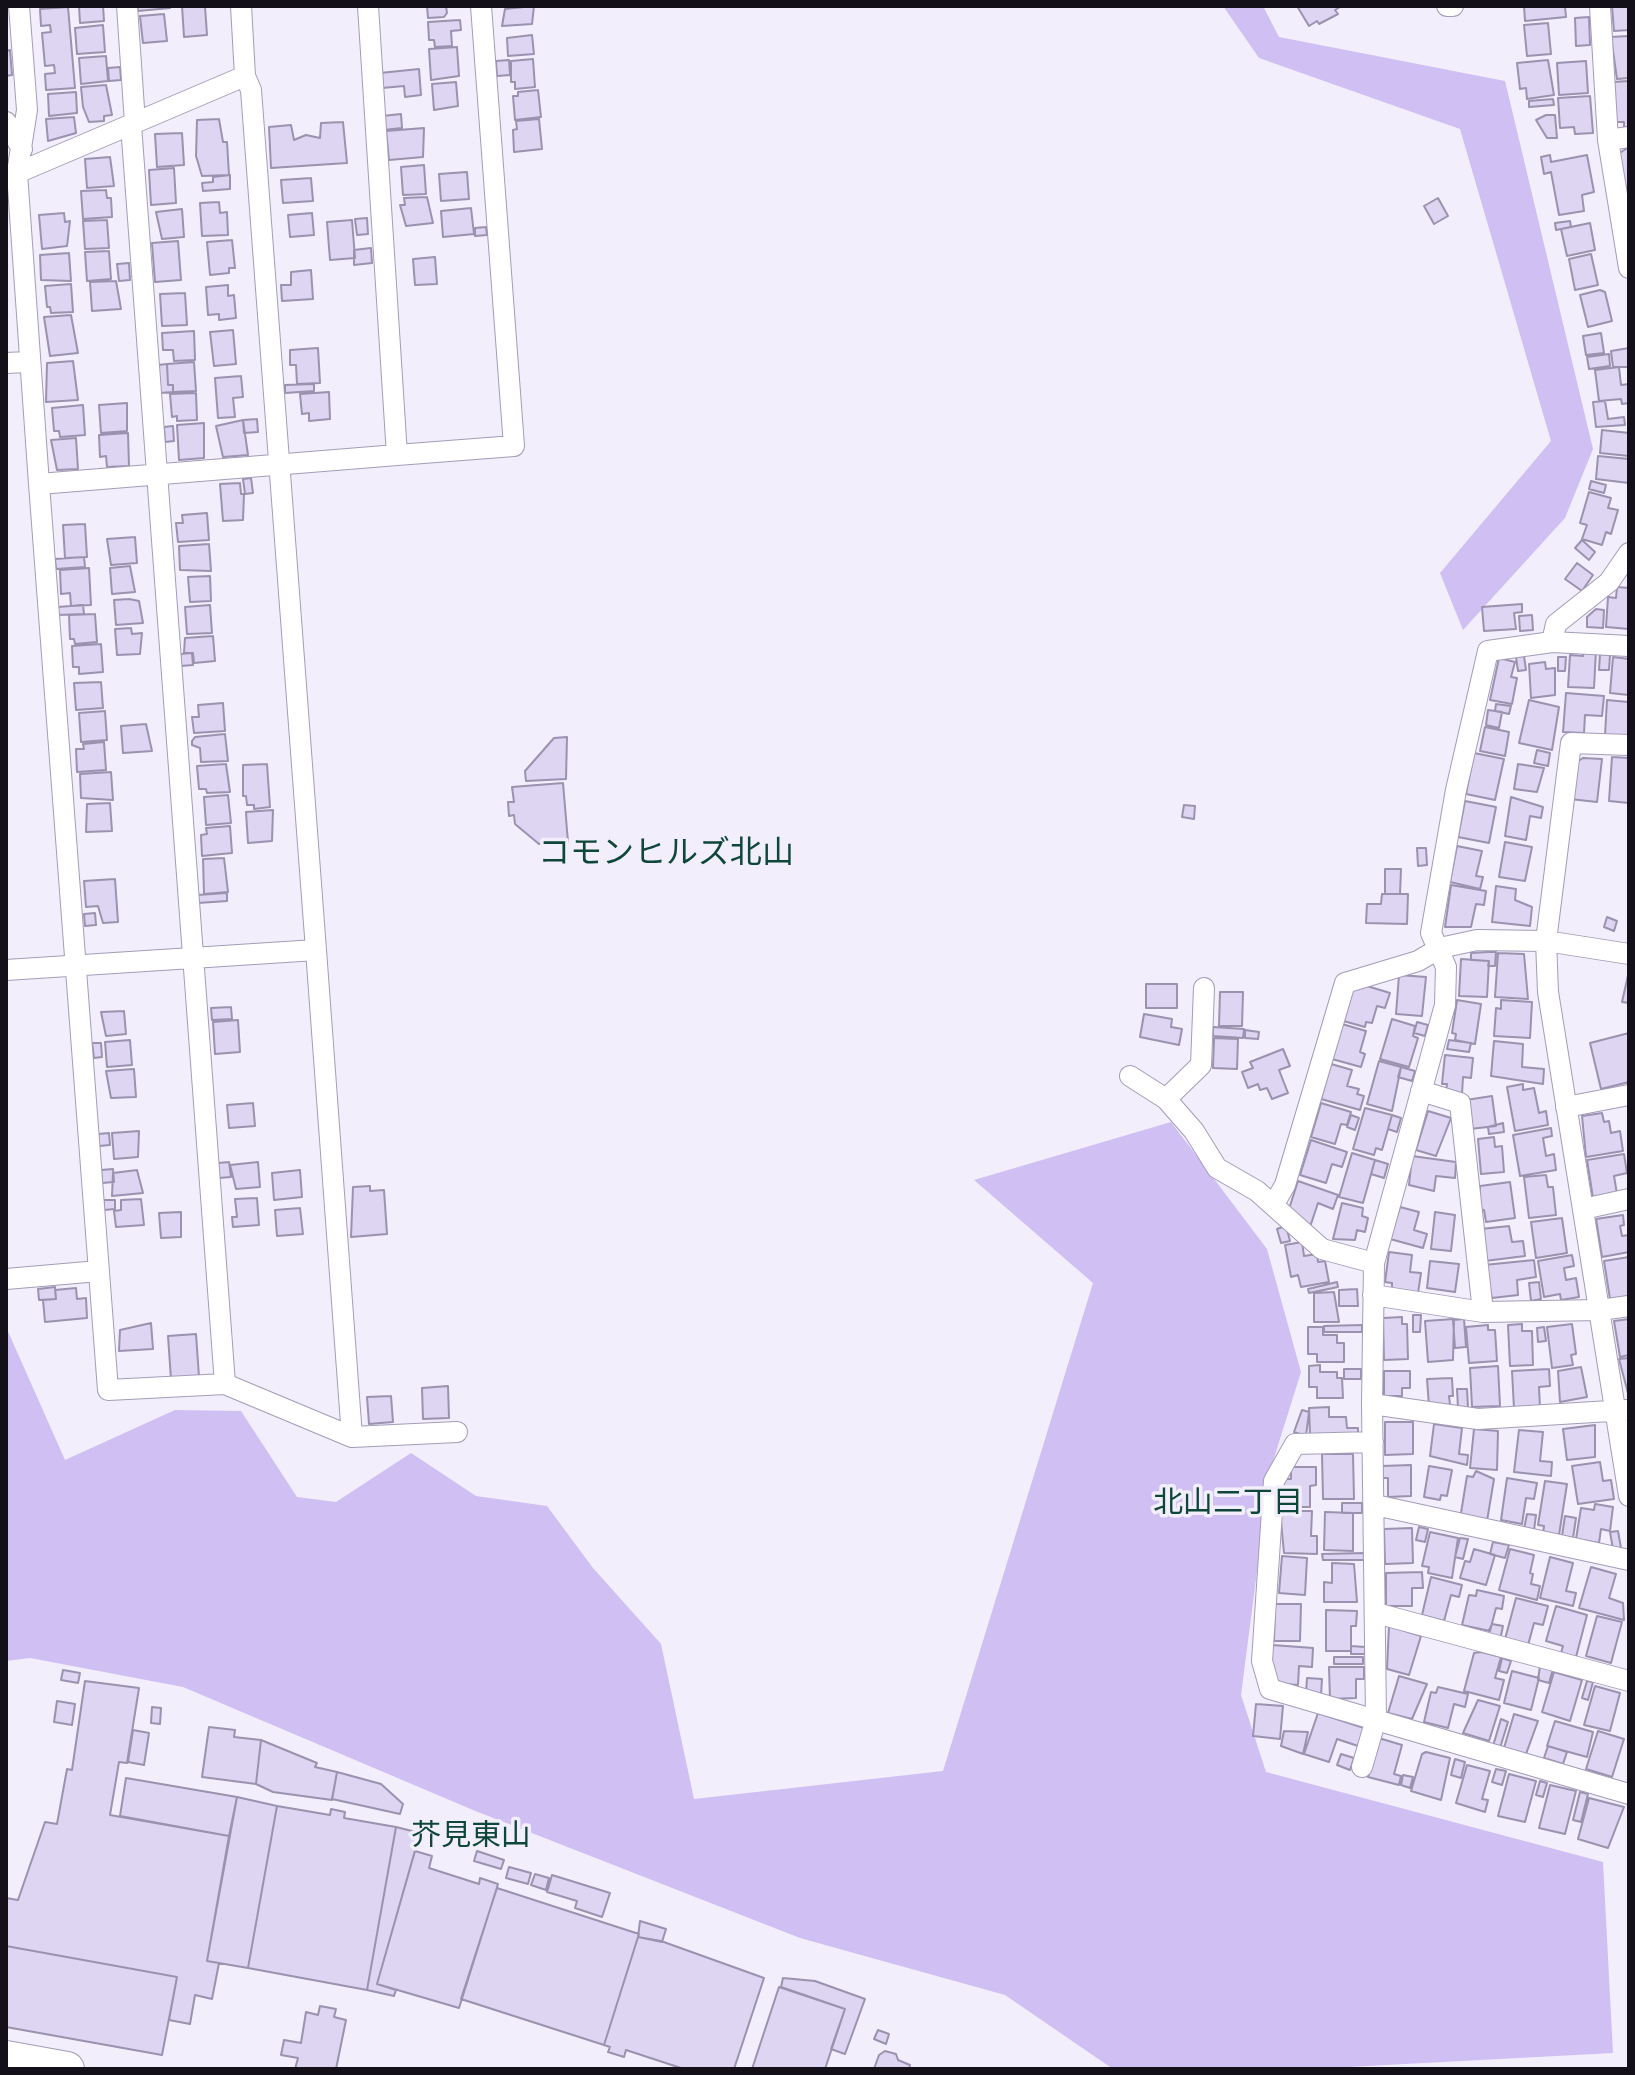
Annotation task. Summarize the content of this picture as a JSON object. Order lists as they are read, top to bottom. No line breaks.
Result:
{"districts":["コモンヒルズ北山","北山二丁目","芥見東山"]}
